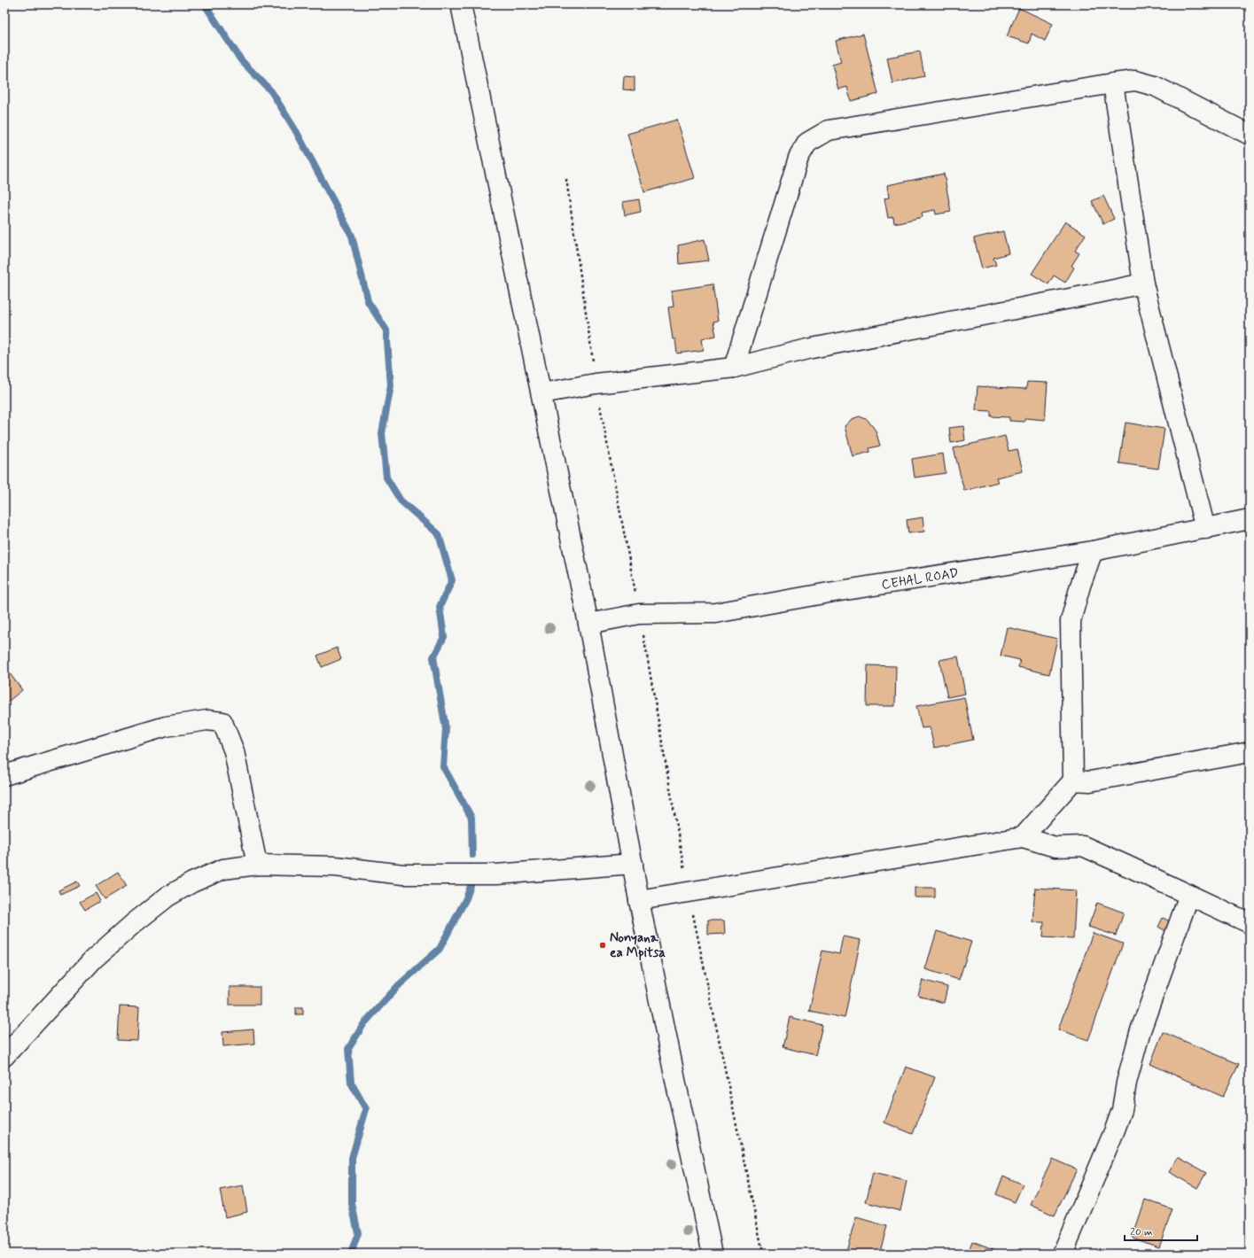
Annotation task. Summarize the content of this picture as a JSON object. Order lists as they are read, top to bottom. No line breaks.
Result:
{"streets":{"street":["CEHAL ROAD"]},"places":["Nonyana ea Mpitsa"],"scale_bar":"20 m"}
